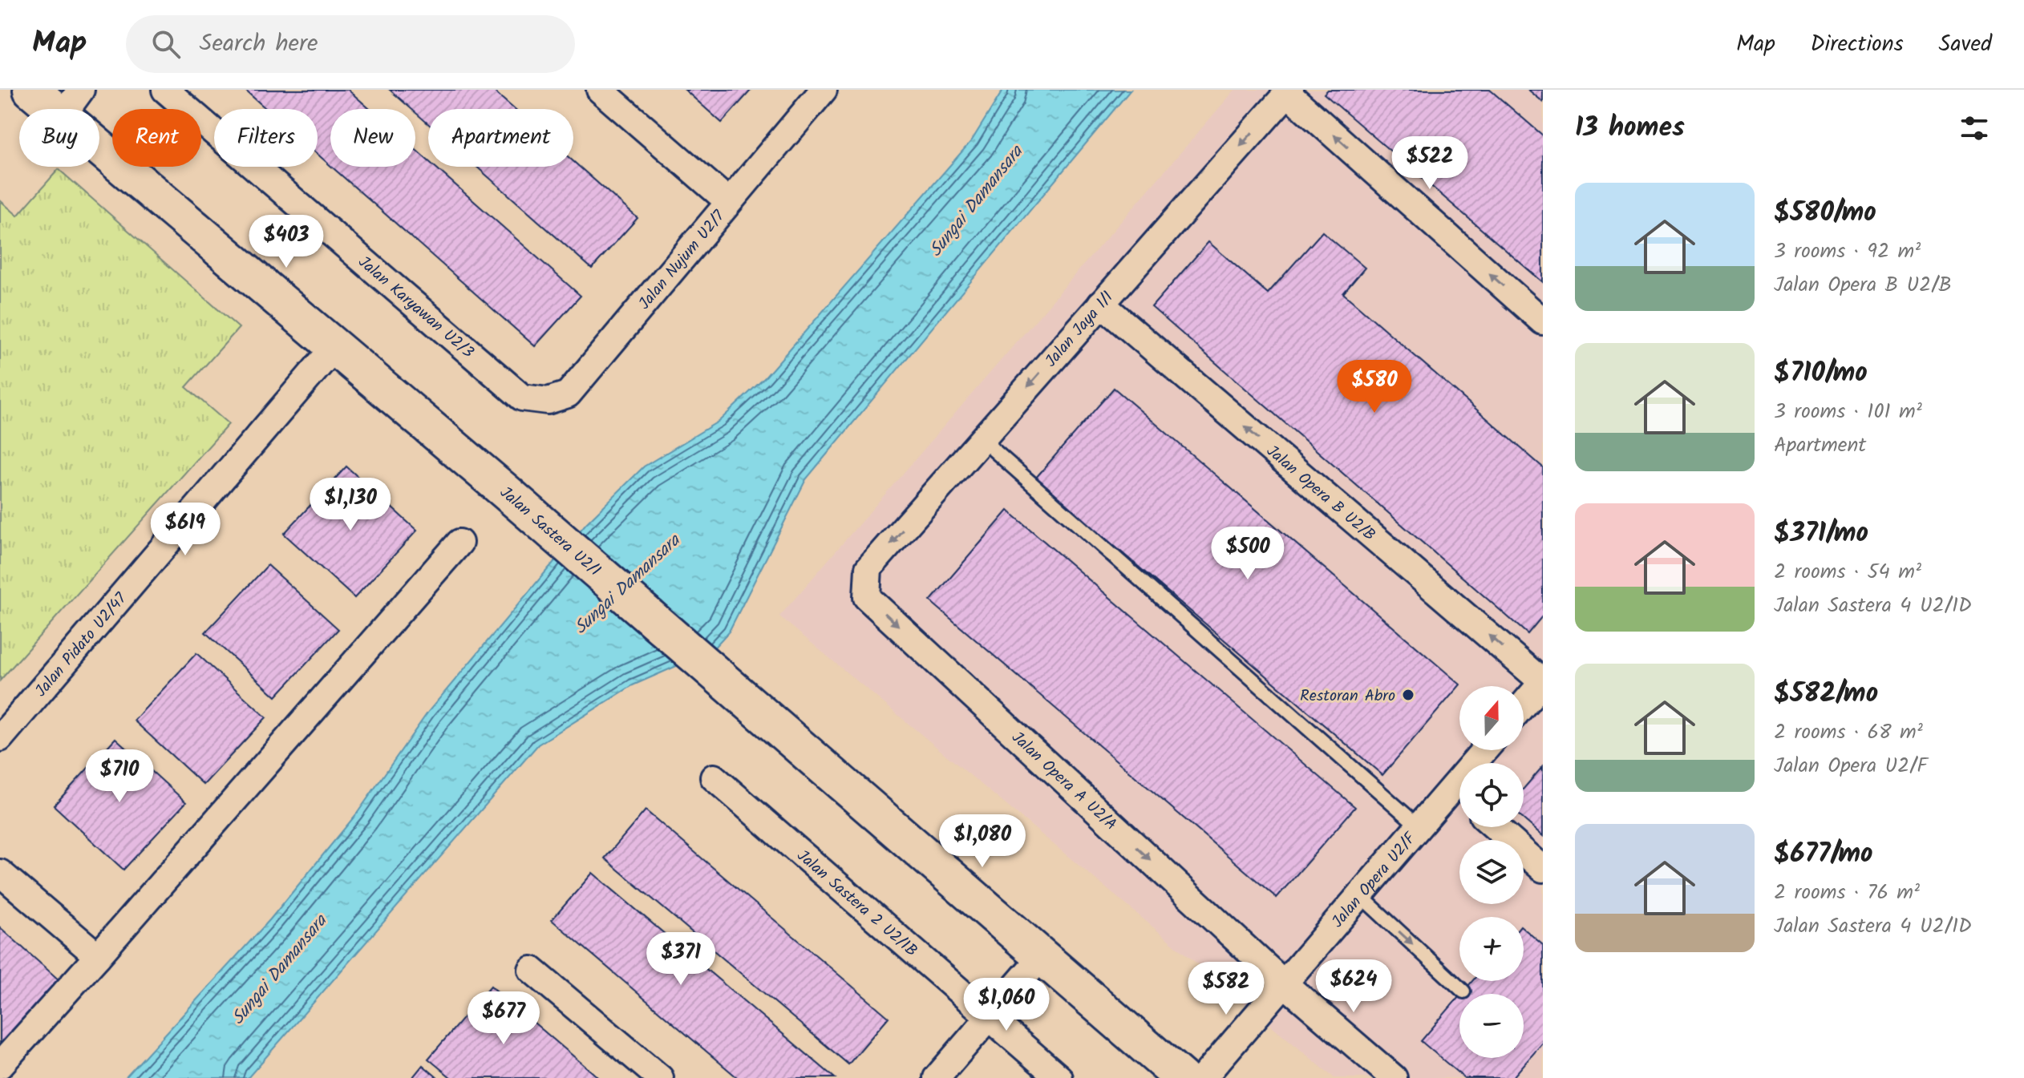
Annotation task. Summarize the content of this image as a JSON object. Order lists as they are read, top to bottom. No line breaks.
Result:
{"streets":{"street":["Jalan Nujum U2/7","Jalan Karyawan U2/3","Jalan Jaya 1/1","Jalan Opera B U2/B","Jalan Sastera U2/1","Jalan Pidato U2/47","Jalan Opera A U2/A","Jalan Opera U2/F","Jalan Sastera 2 U2/1B"]},"crossings":[["Jalan Nujum U2/7","Jalan Karyawan U2/3"],["Jalan Jaya 1/1","Jalan Opera B U2/B"],["Jalan Jaya 1/1","Jalan Opera A U2/A"],["Jalan Sastera U2/1","Jalan Pidato U2/47"],["Jalan Opera A U2/A","Jalan Opera U2/F"]],"one_way":["Jalan Jaya 1/1","Jalan Opera B U2/B","Jalan Opera A U2/A"],"water":["Sungai Damansara"],"places":["Restoran Abro"],"north":"top","page":{"header":"Map","search":"Search here","nav":["Map","Directions","Saved"],"heading":"13 homes","chip":["Buy","Rent","Filters","New","Apartment"],"price":["$522","$403","$580","$1,130","$619","$500","$710","$1,080","$371","$624","$582","$1,060","$677"],"list":[{"name":"$580/mo","note":"3 rooms · 92 m² · Jalan Opera B U2/B"},{"name":"$710/mo","note":"3 rooms · 101 m² · Apartment"},{"name":"$371/mo","note":"2 rooms · 54 m² · Jalan Sastera 4 U2/1D"},{"name":"$582/mo","note":"2 rooms · 68 m² · Jalan Opera U2/F"},{"name":"$677/mo","note":"2 rooms · 76 m² · Jalan Sastera 4 U2/1D"}],"map_buttons":["+","−"]}}
